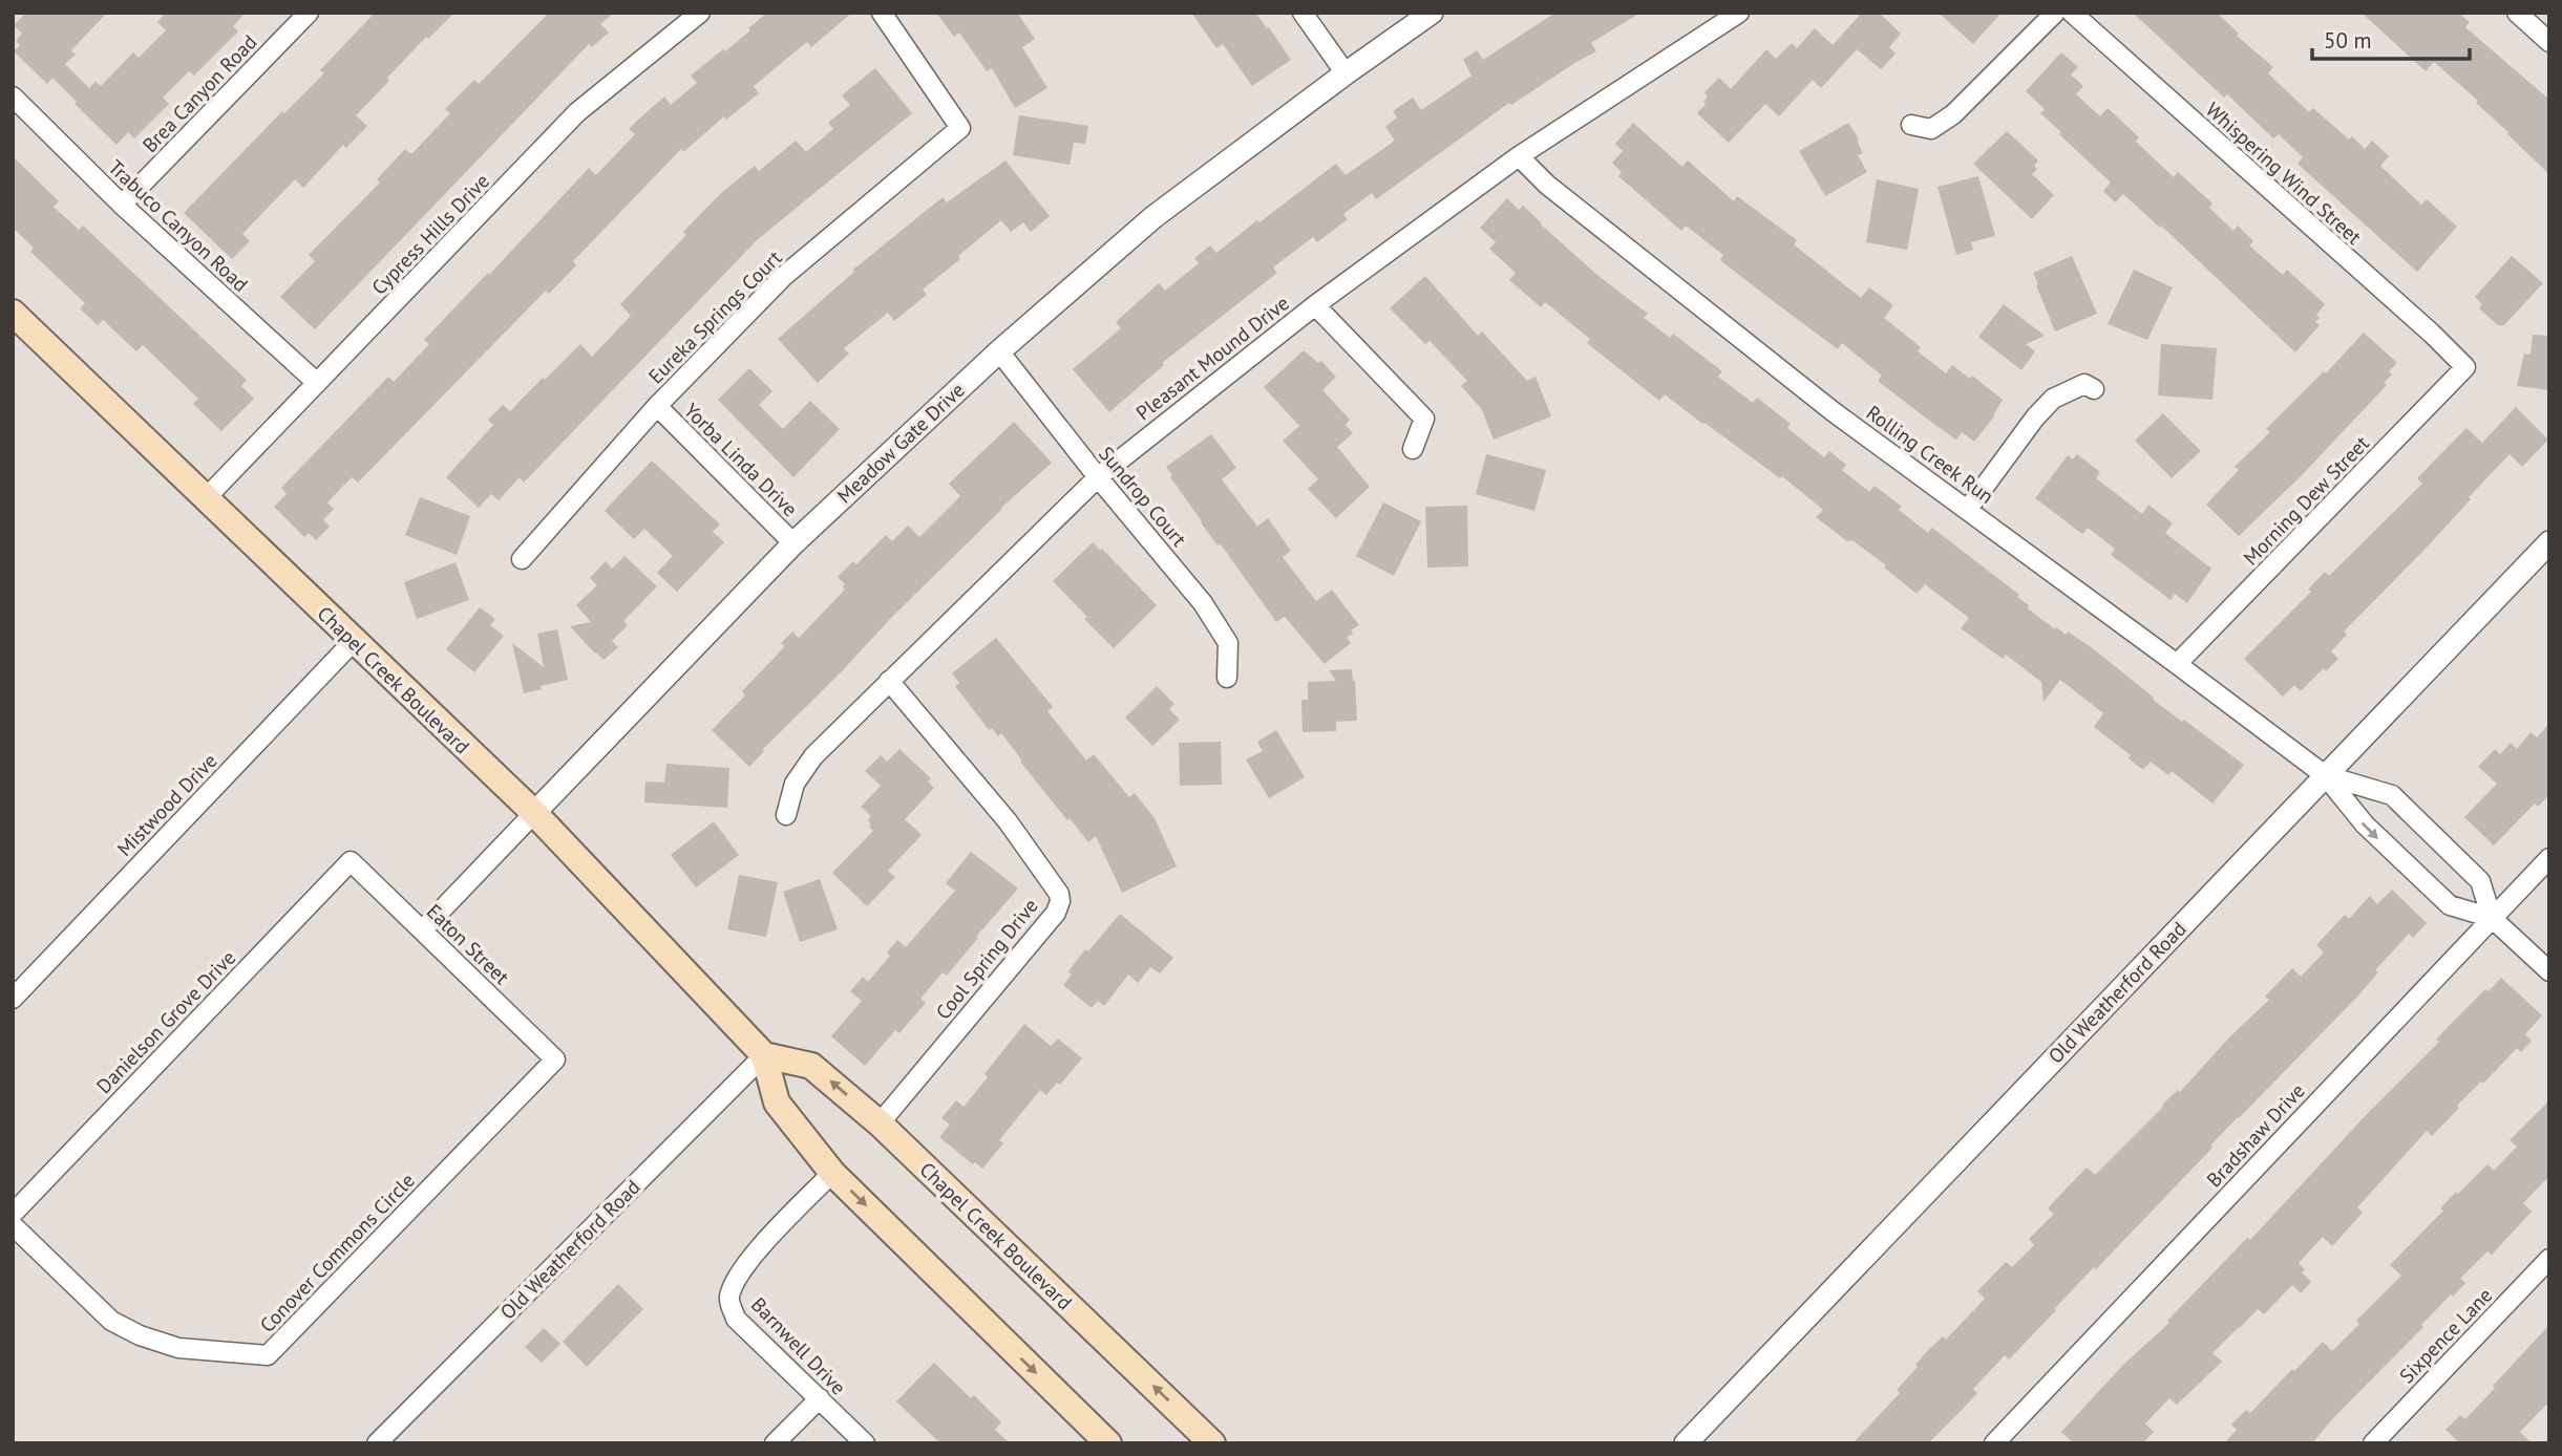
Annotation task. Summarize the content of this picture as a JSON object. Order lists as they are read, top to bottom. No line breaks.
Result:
{"streets":{"main road":["Chapel Creek Boulevard"],"street":["Brea Canyon Road","Whispering Wind Street","Trabuco Canyon Road","Cypress Hills Drive","Eureka Springs Court","Pleasant Mound Drive","Meadow Gate Drive","Rolling Creek Run","Yorba Linda Drive","Sundrop Court","Morning Dew Street","Mistwood Drive","Eaton Street","Cool Spring Drive","Old Weatherford Road","Danielson Grove Drive","Bradshaw Drive","Conover Commons Circle","Sixpence Lane","Barnwell Drive"]},"crossings":[["Brea Canyon Road","Trabuco Canyon Road"],["Whispering Wind Street","Morning Dew Street"],["Trabuco Canyon Road","Cypress Hills Drive"],["Cypress Hills Drive","Chapel Creek Boulevard"],["Eureka Springs Court","Yorba Linda Drive"],["Pleasant Mound Drive","Rolling Creek Run"],["Pleasant Mound Drive","Sundrop Court"],["Pleasant Mound Drive","Cool Spring Drive"],["Meadow Gate Drive","Yorba Linda Drive"],["Meadow Gate Drive","Sundrop Court"],["Meadow Gate Drive","Chapel Creek Boulevard"],["Meadow Gate Drive","Eaton Street"],["Rolling Creek Run","Morning Dew Street"],["Rolling Creek Run","Old Weatherford Road"],["Chapel Creek Boulevard","Mistwood Drive"],["Chapel Creek Boulevard","Cool Spring Drive"],["Chapel Creek Boulevard","Old Weatherford Road"],["Chapel Creek Boulevard","Barnwell Drive"],["Eaton Street","Danielson Grove Drive"],["Eaton Street","Conover Commons Circle"]],"scale_bar":"50 m"}
